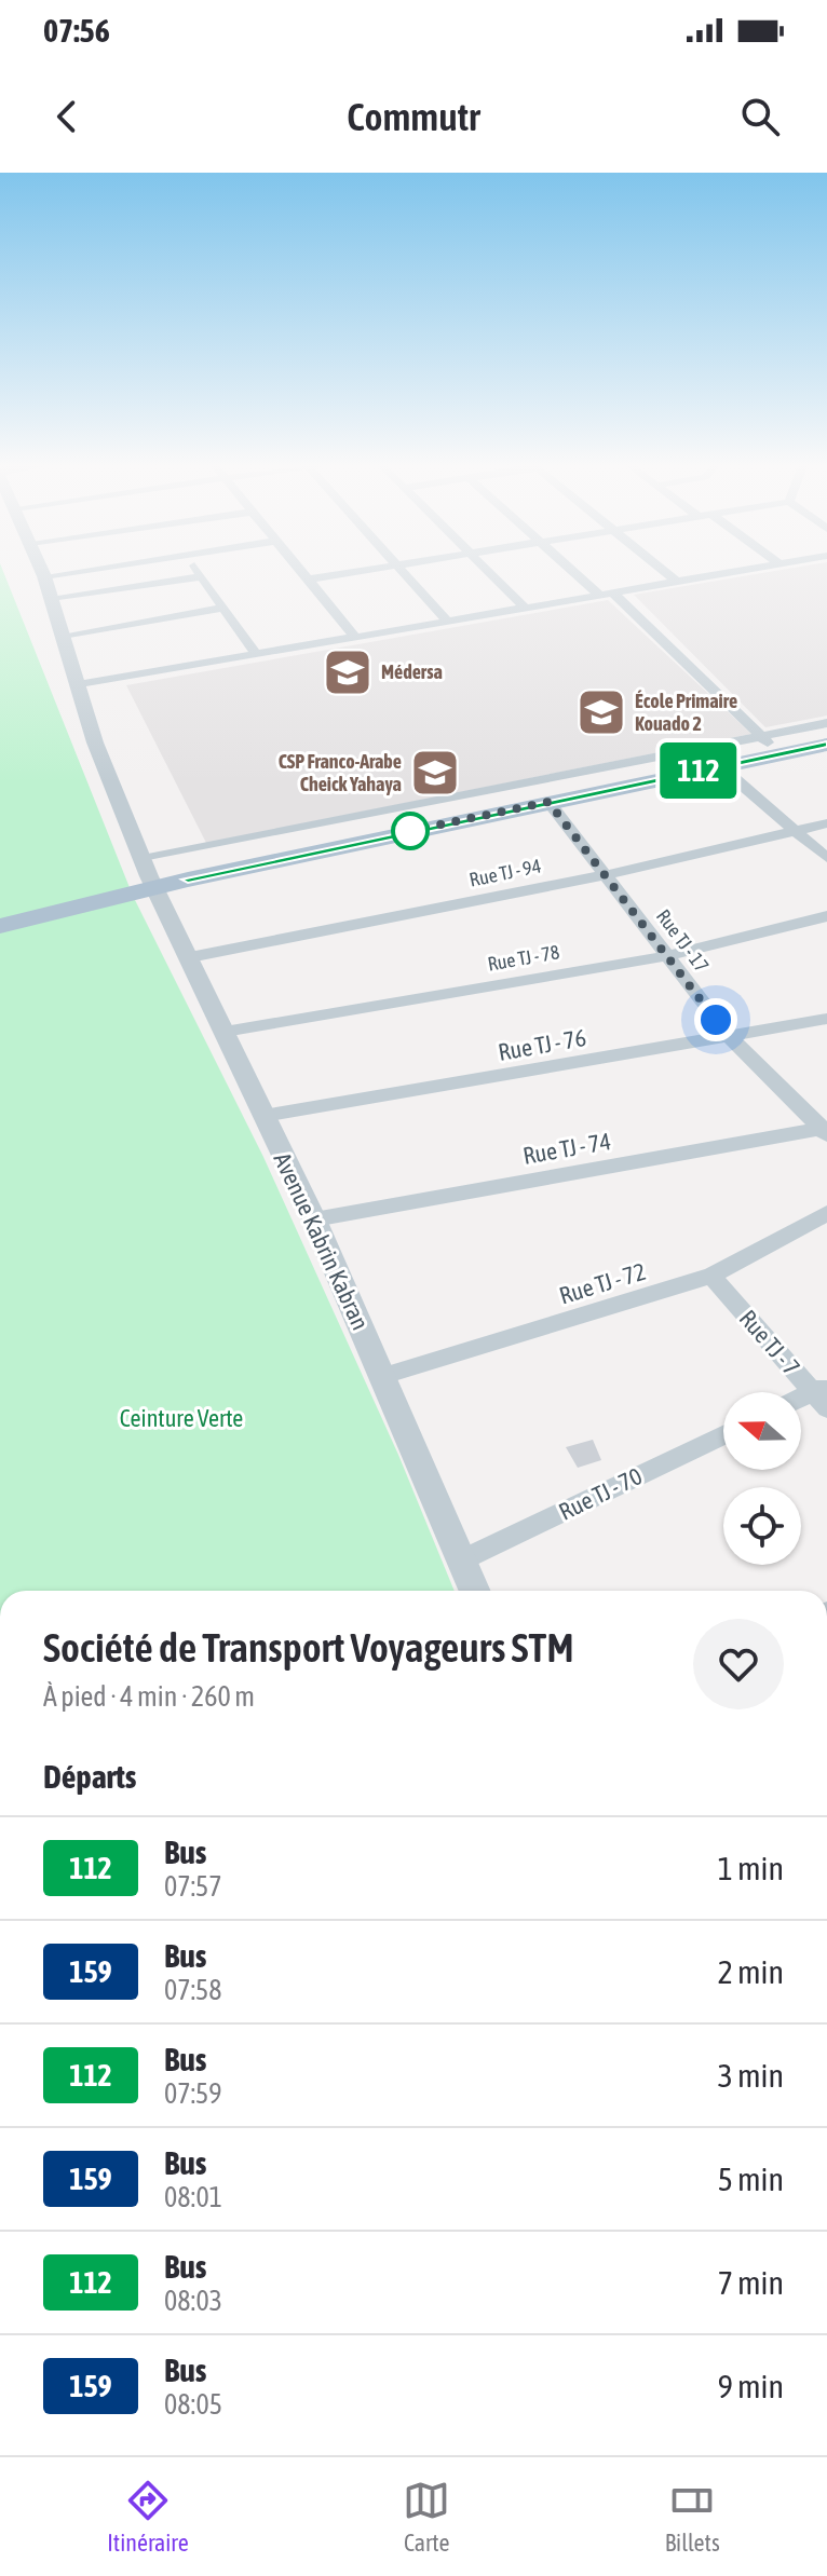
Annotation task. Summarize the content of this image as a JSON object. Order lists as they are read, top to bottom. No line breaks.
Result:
{"streets":{"street":["Rue TJ - 94","Rue TJ - 17","Rue TJ - 78","Rue TJ - 76","Rue TJ - 74","Avenue Kabrin Kabran","Rue TJ - 72","Rue TJ - 7","Rue TJ - 70"]},"crossings":[["Rue TJ - 94","Rue TJ - 17"],["Rue TJ - 94","Avenue Kabrin Kabran"],["Rue TJ - 17","Rue TJ - 78"],["Rue TJ - 17","Rue TJ - 76"],["Rue TJ - 17","Rue TJ - 74"],["Rue TJ - 78","Avenue Kabrin Kabran"],["Rue TJ - 76","Avenue Kabrin Kabran"],["Rue TJ - 74","Avenue Kabrin Kabran"],["Avenue Kabrin Kabran","Rue TJ - 72"],["Avenue Kabrin Kabran","Rue TJ - 70"],["Rue TJ - 72","Rue TJ - 7"]],"parks":["Ceinture Verte"],"places":{"school or university":["Médersa","École Primaire Kouado 2","CSP Franco-Arabe Cheick Yahaya"]},"lines":["bus line 112"],"north":"left","page":{"status":"07:56","header":"Commutr","on_map":"112","heading":[["Société de Transport Voyageurs STM","À pied · 4 min · 260 m"],"Départs"],"list":[{"mark":"112","name":"Bus","note":"07:57","value":"1 min"},{"mark":"159","name":"Bus","note":"07:58","value":"2 min"},{"mark":"112","name":"Bus","note":"07:59","value":"3 min"},{"mark":"159","name":"Bus","note":"08:01","value":"5 min"},{"mark":"112","name":"Bus","note":"08:03","value":"7 min"},{"mark":"159","name":"Bus","note":"08:05","value":"9 min"}],"tabs":["Itinéraire","Carte","Billets"]}}
